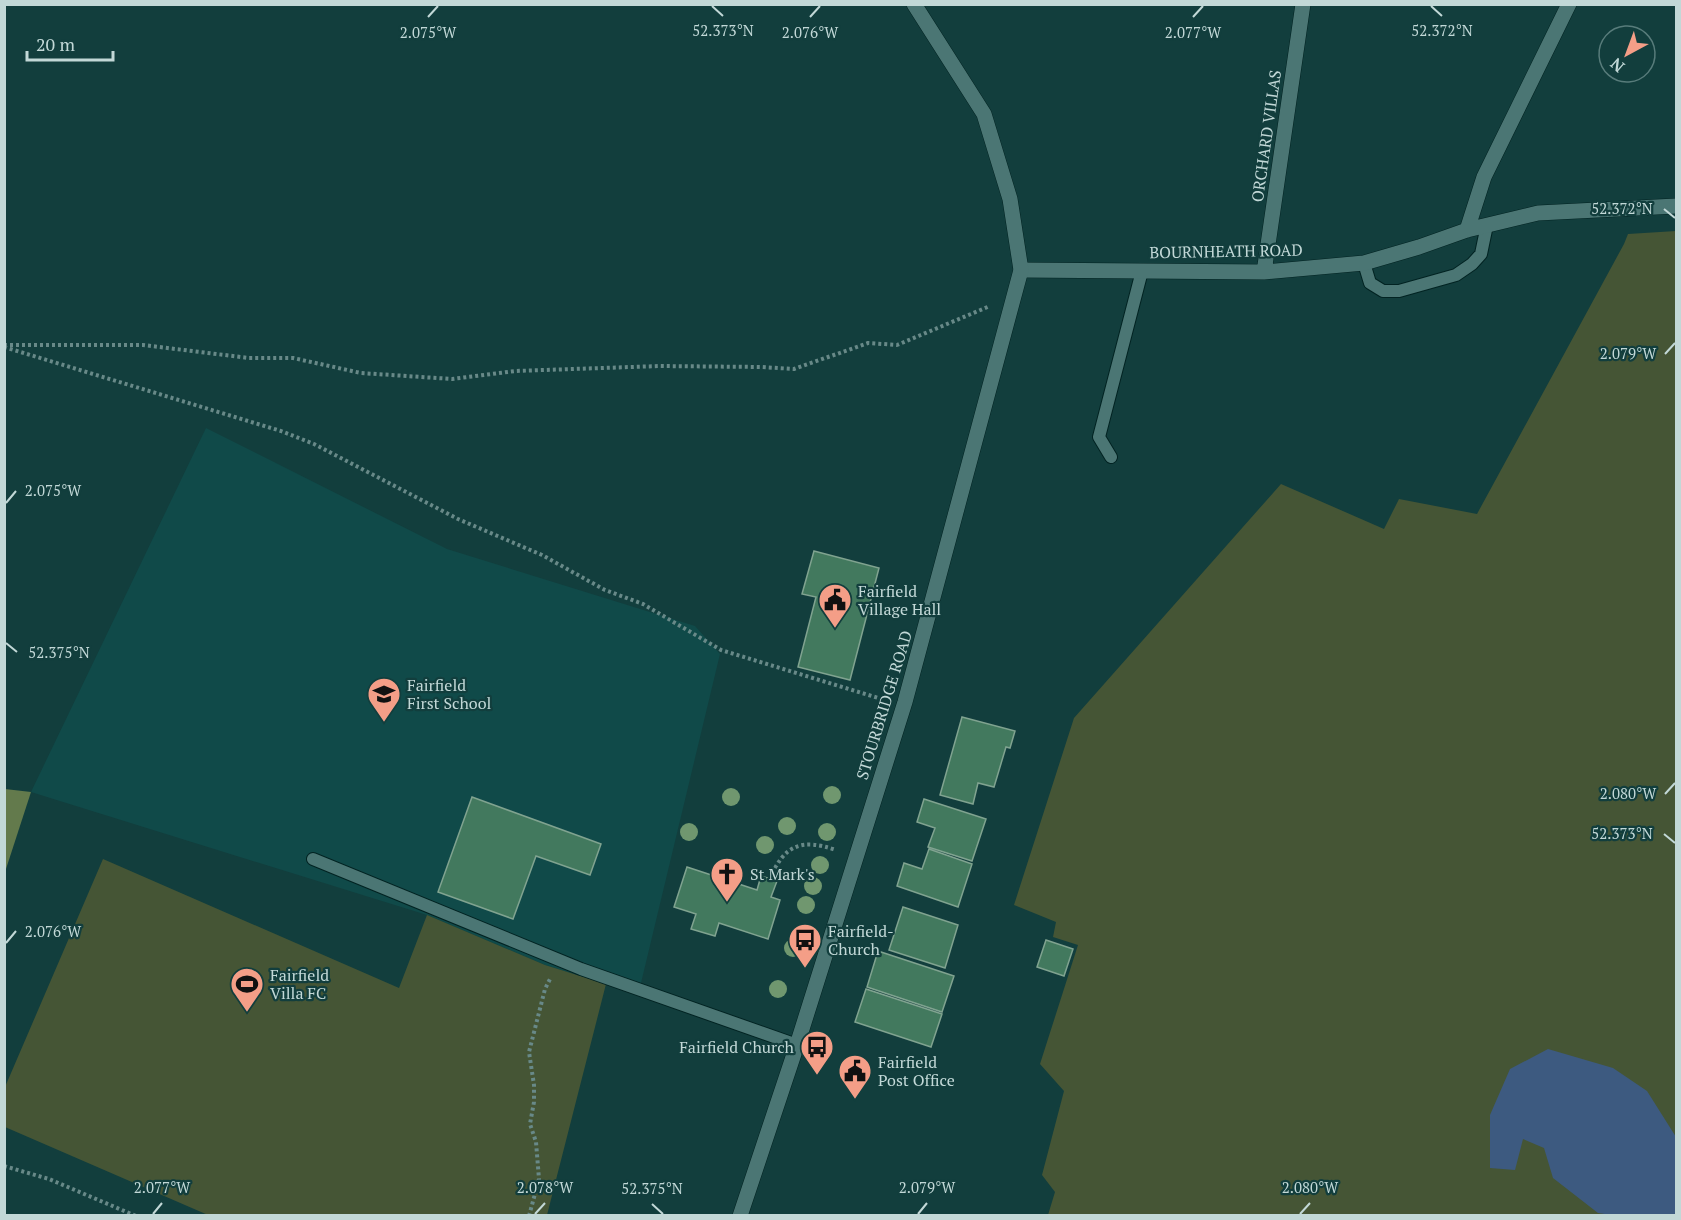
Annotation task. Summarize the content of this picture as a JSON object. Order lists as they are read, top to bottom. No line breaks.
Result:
{"streets":{"main road":["ORCHARD VILLAS","BOURNHEATH ROAD","STOURBRIDGE ROAD"]},"crossings":[["ORCHARD VILLAS","BOURNHEATH ROAD"],["BOURNHEATH ROAD","STOURBRIDGE ROAD"]],"places":{"public building":["Fairfield Village Hall","Fairfield Post Office"],"school or university":["Fairfield First School"],"church":["St Mark's"],"bus stop":["Fairfield- Church","Fairfield Church"],"sports":["Fairfield Villa FC"]},"scale_bar":"20 m","north":"bottom left","coordinates":["52.372°N","52.373°N","2.075°W","2.076°W","2.077°W","2.079°W","52.375°N","2.080°W","2.078°W"]}
